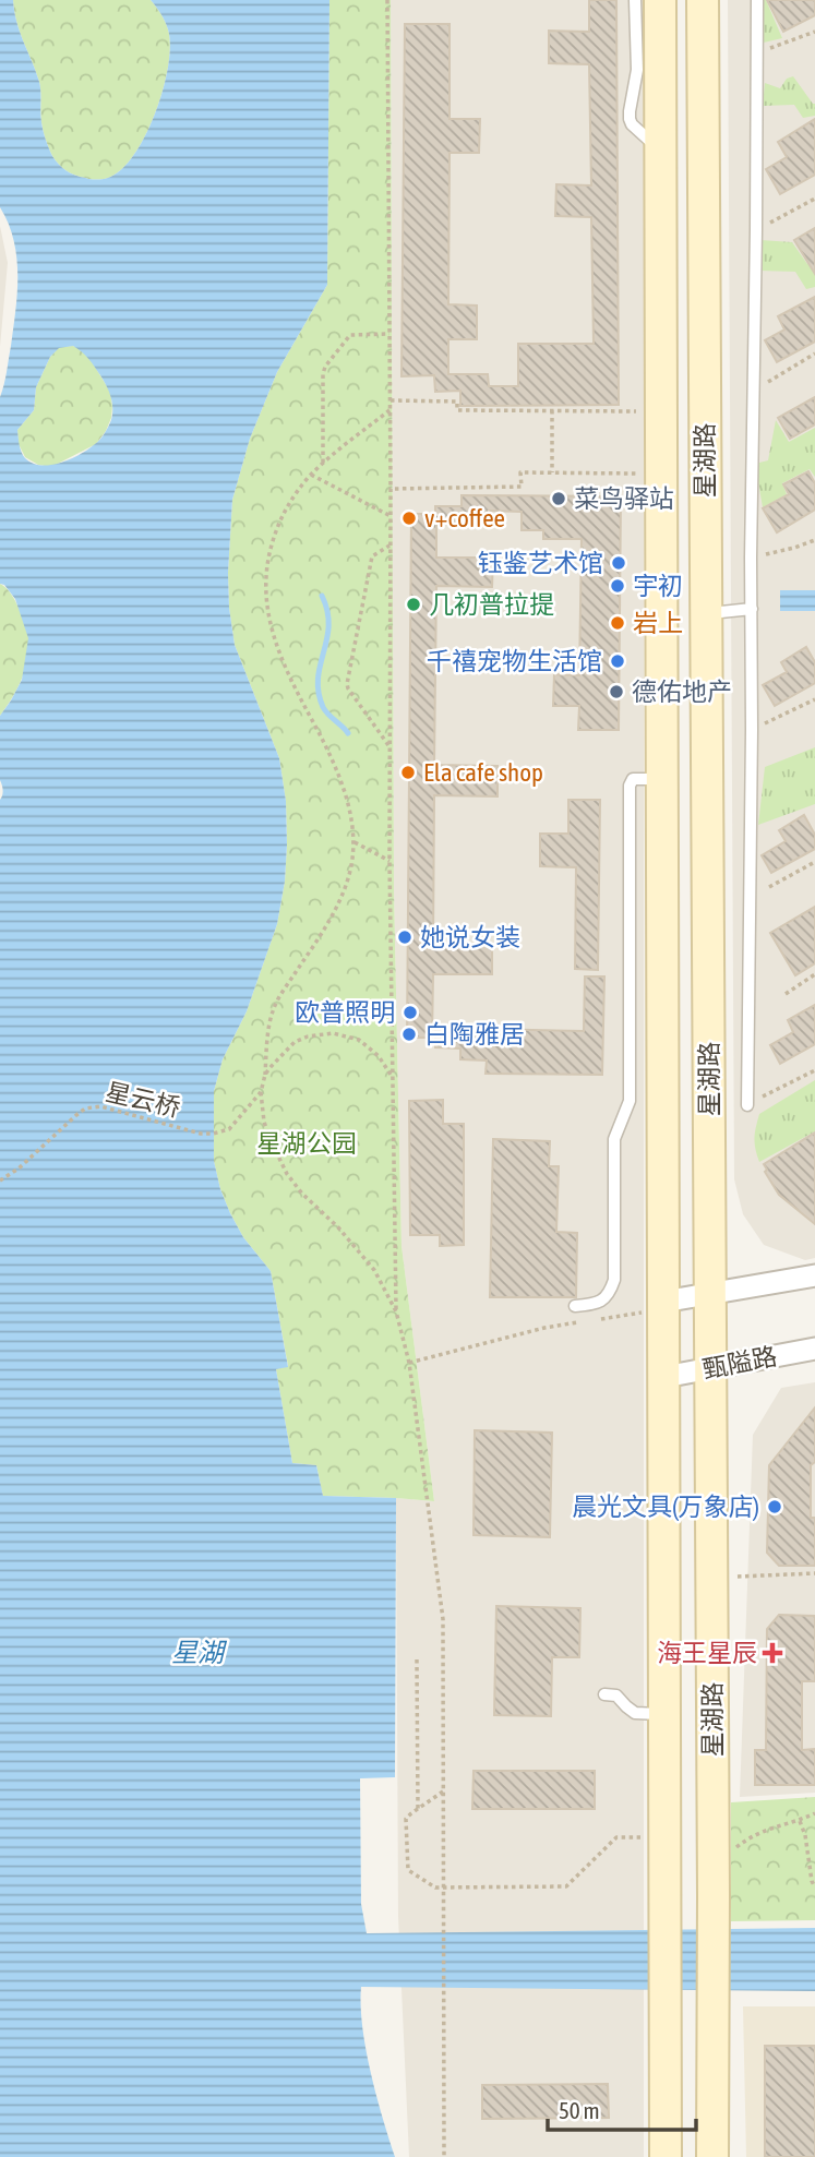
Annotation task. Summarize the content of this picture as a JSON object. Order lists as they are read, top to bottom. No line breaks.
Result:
{"streets":{"street":["星湖路","甄隘路"],"path":["星云桥"]},"crossings":[["星湖路","甄隘路"]],"water":["星湖"],"parks":["星湖公园"],"places":{"other":["菜鸟驿站","v+coffee","钰鉴艺术馆","宇初","几初普拉提","岩上","千禧宠物生活馆","德佑地产","Ela cafe shop","她说女装","欧普照明","白陶雅居","晨光文具(万象店)"],"health":["海王星辰"]},"scale_bar":"50 m"}
